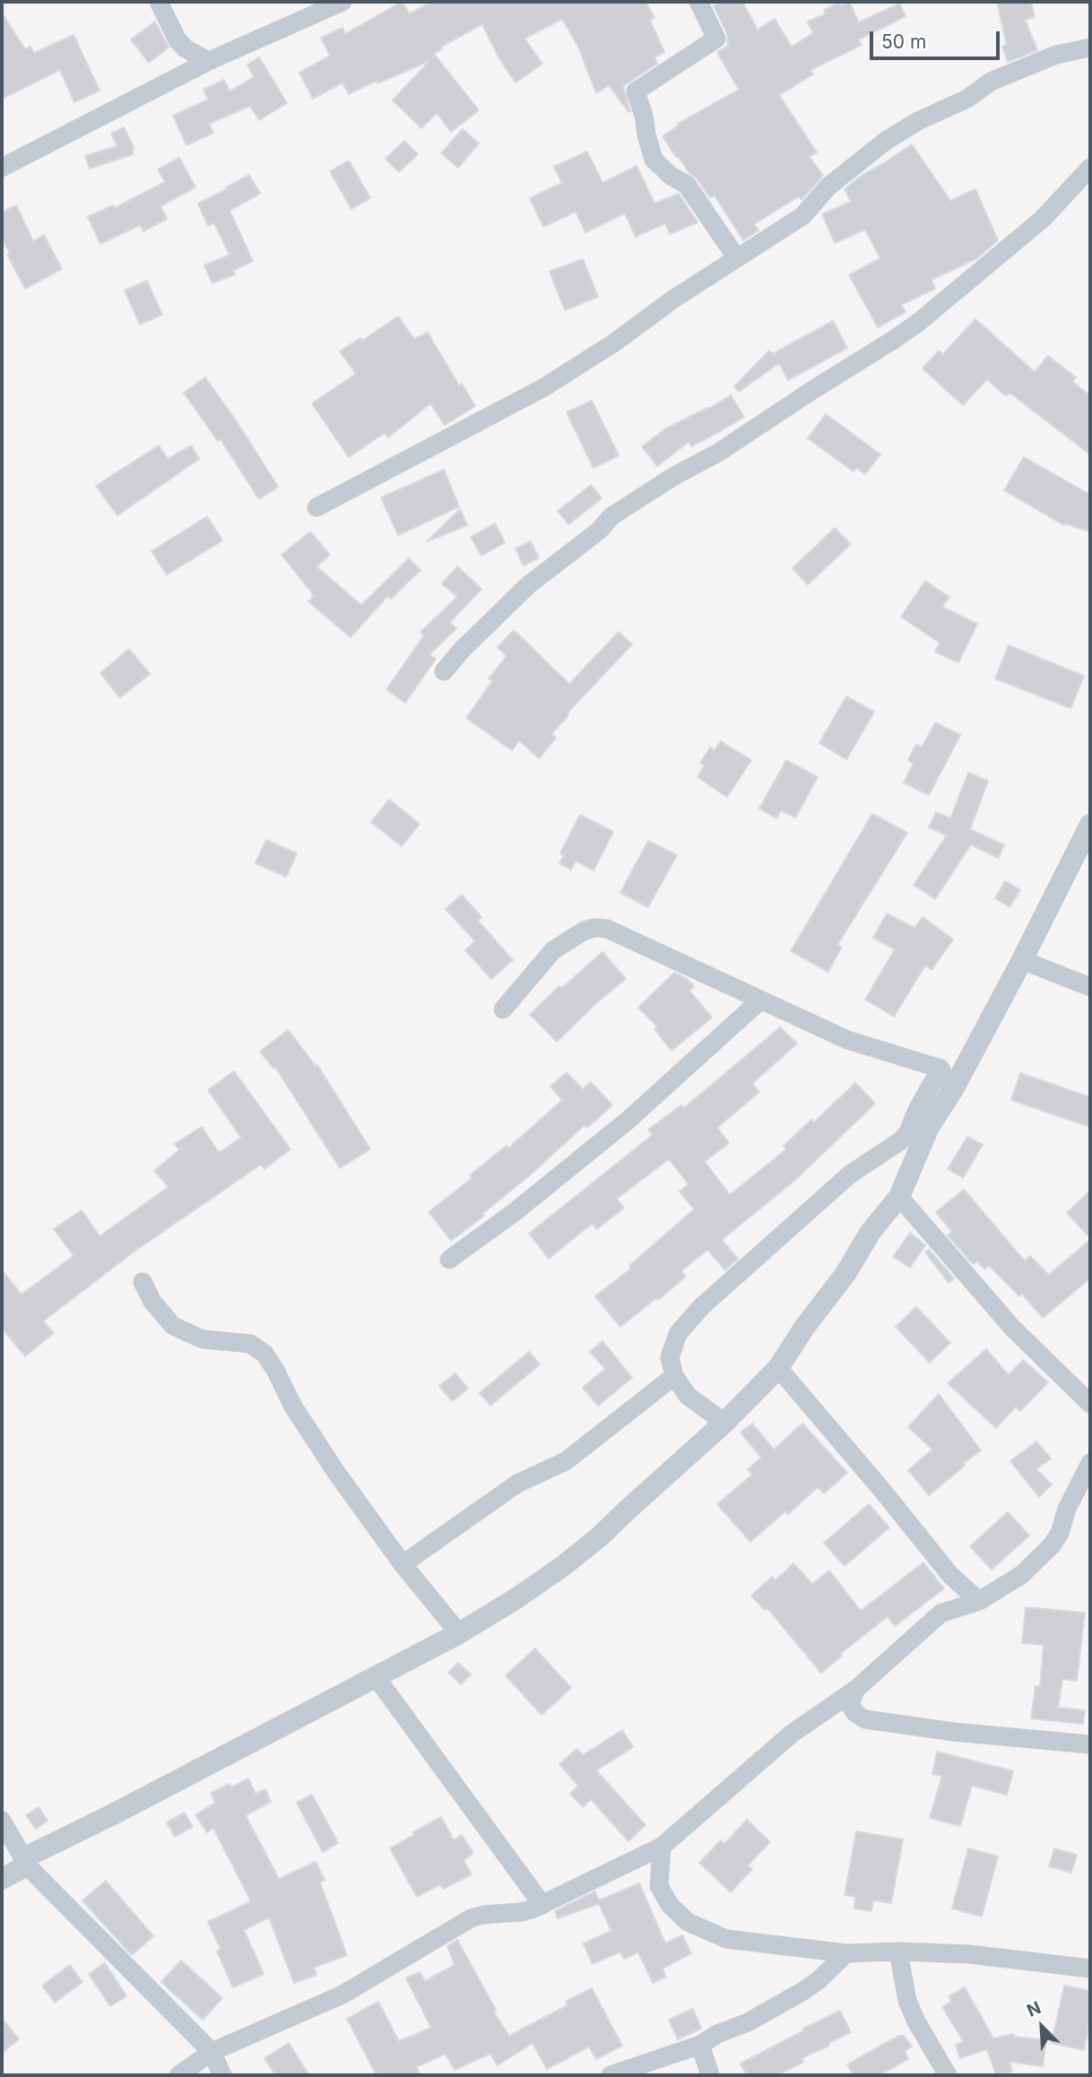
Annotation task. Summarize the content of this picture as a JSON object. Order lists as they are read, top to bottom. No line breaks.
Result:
{"scale_bar":"50 m","north":"top left"}
